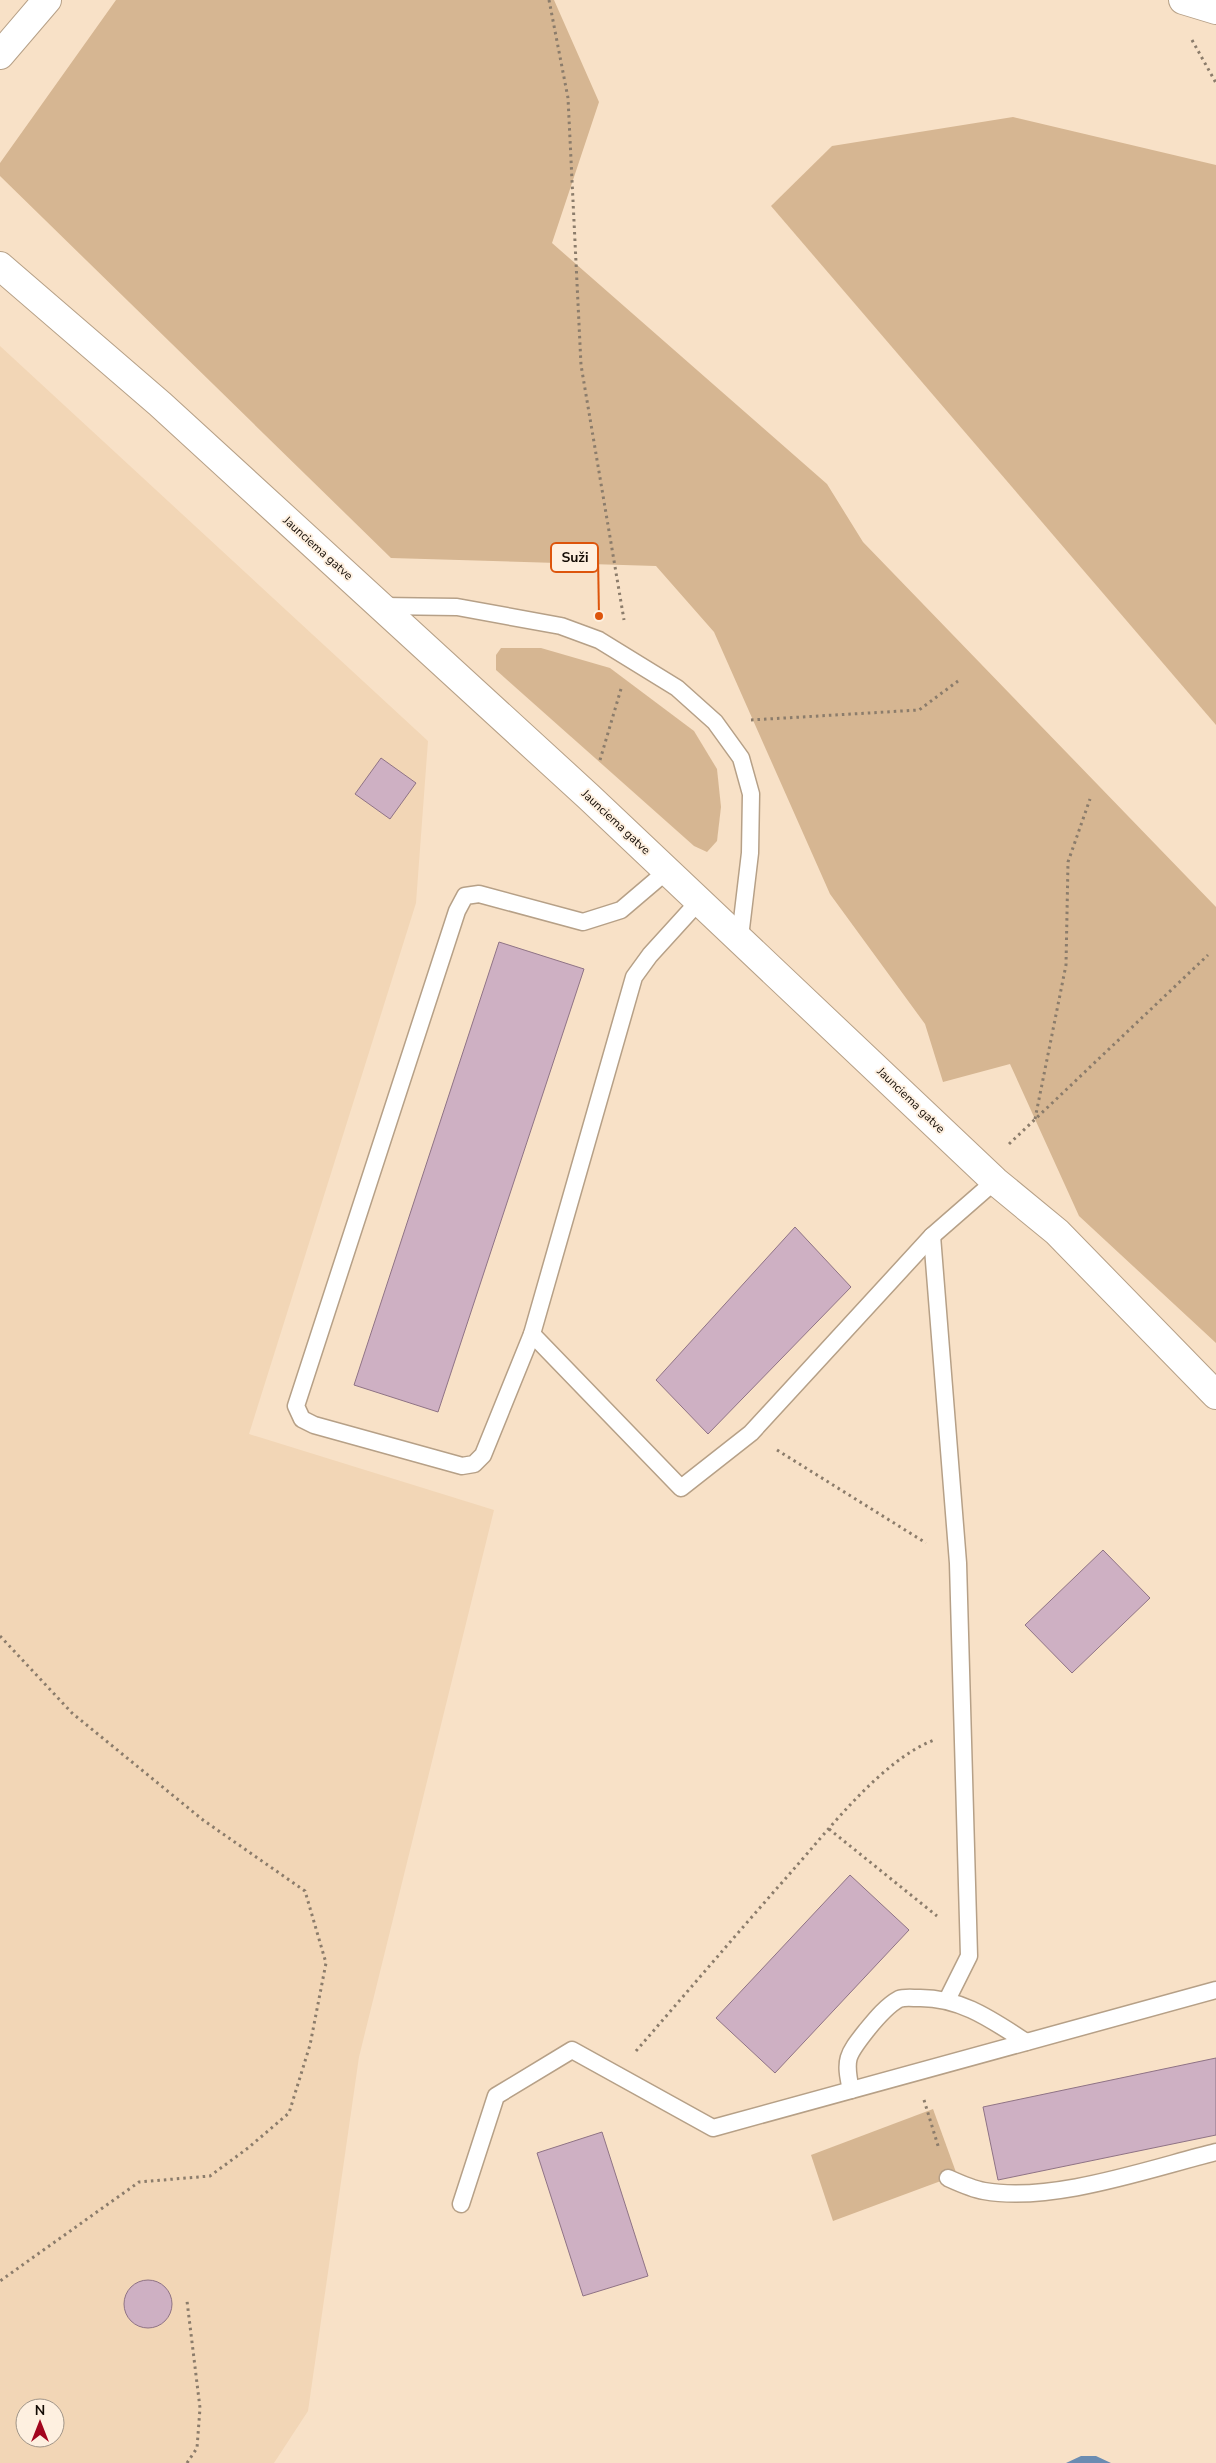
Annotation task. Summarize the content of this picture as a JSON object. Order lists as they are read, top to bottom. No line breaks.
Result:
{"streets":{"main road":["Jaunciema gatve"]},"places":["Suži"],"north":"top"}
